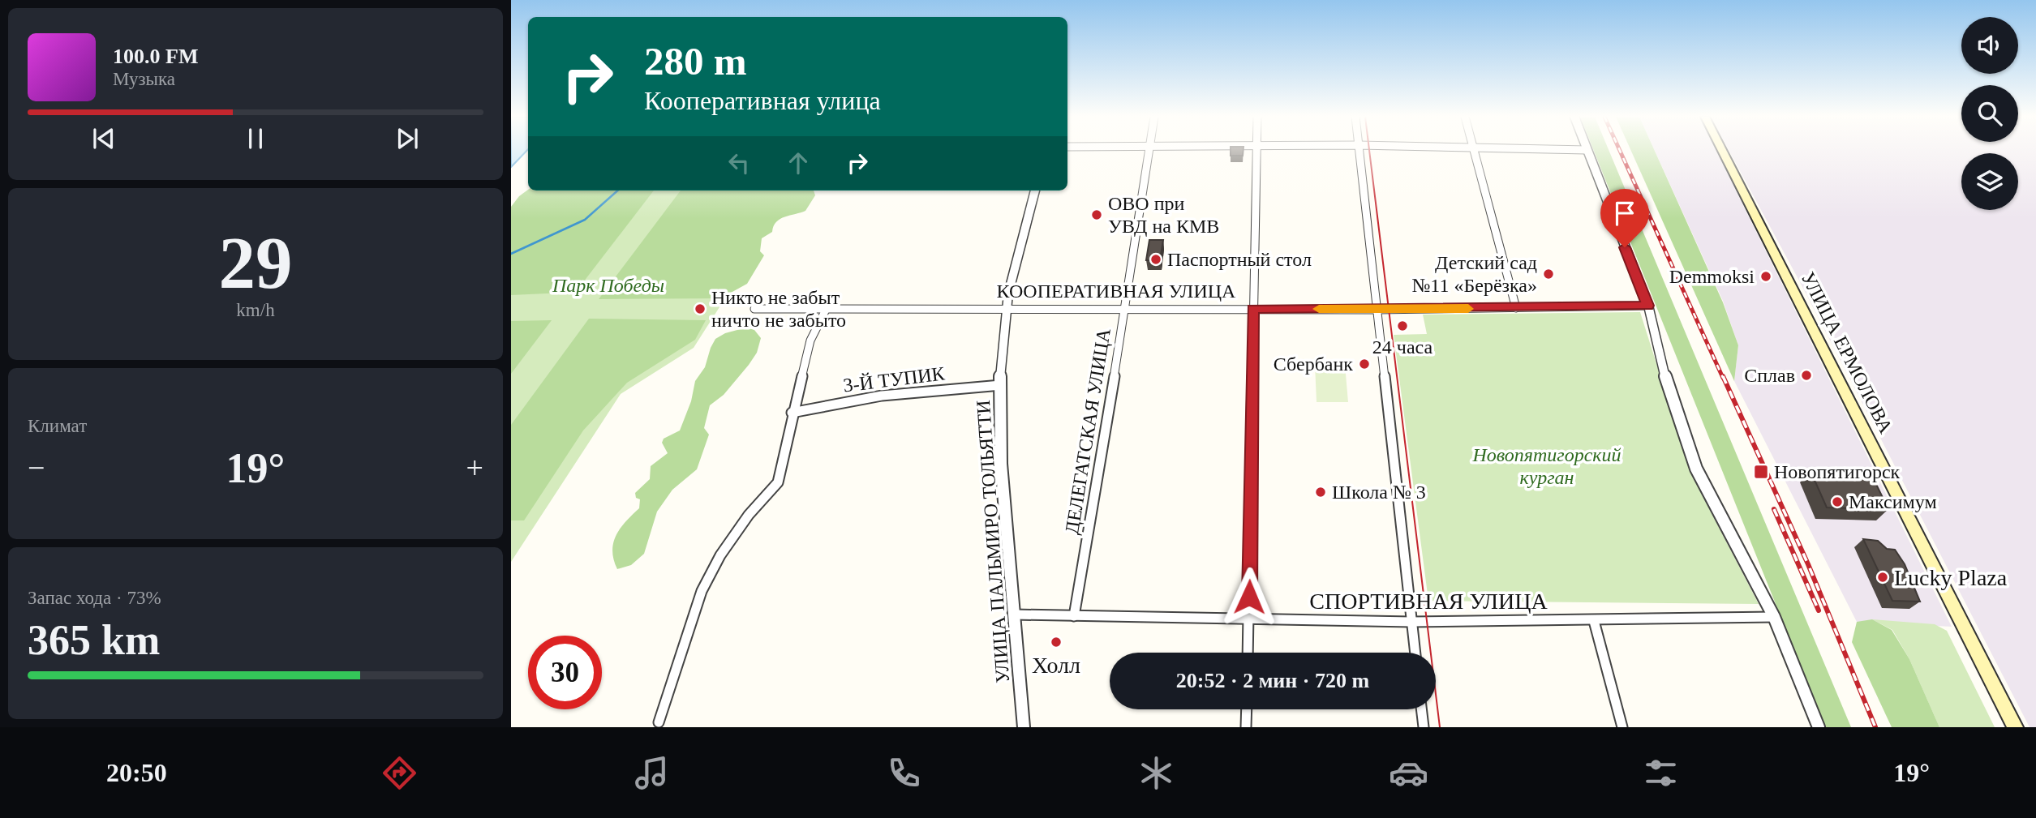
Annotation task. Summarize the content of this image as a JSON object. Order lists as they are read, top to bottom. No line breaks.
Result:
{"streets":{"main road":["УЛИЦА ЕРМОЛОВА"],"street":["КООПЕРАТИВНАЯ УЛИЦА","3-Й ТУПИК","ДЕЛЕГАТСКАЯ УЛИЦА","УЛИЦА ПАЛЬМИРО ТОЛЬЯТТИ","СПОРТИВНАЯ УЛИЦА"]},"crossings":[["КООПЕРАТИВНАЯ УЛИЦА","ДЕЛЕГАТСКАЯ УЛИЦА"],["КООПЕРАТИВНАЯ УЛИЦА","УЛИЦА ПАЛЬМИРО ТОЛЬЯТТИ"],["3-Й ТУПИК","УЛИЦА ПАЛЬМИРО ТОЛЬЯТТИ"],["ДЕЛЕГАТСКАЯ УЛИЦА","СПОРТИВНАЯ УЛИЦА"],["УЛИЦА ПАЛЬМИРО ТОЛЬЯТТИ","СПОРТИВНАЯ УЛИЦА"]],"parks":["Парк Победы","Новопятигорский курган"],"places":{"other":["ОВО при УВД на КМВ","Паспортный стол","Детский сад №11 «Берёзка»","Demmoksi","Никто не забыт ничто не забыто","24 часа","Сбербанк","Сплав","Школа № 3","Максимум","Lucky Plaza","Холл"],"transit":["Новопятигорск"]},"page":{"turn":["280 m","Кооперативная улица"],"song":["100.0 FM","Музыка"],"tile":[["29","km/h"],"Климат",["Запас хода · 73%","365 km"]],"heat":["−","19°","+"],"limit":"30","trip":"20:52 · 2 мин · 720 m","tabs":["20:50","19°"]}}
